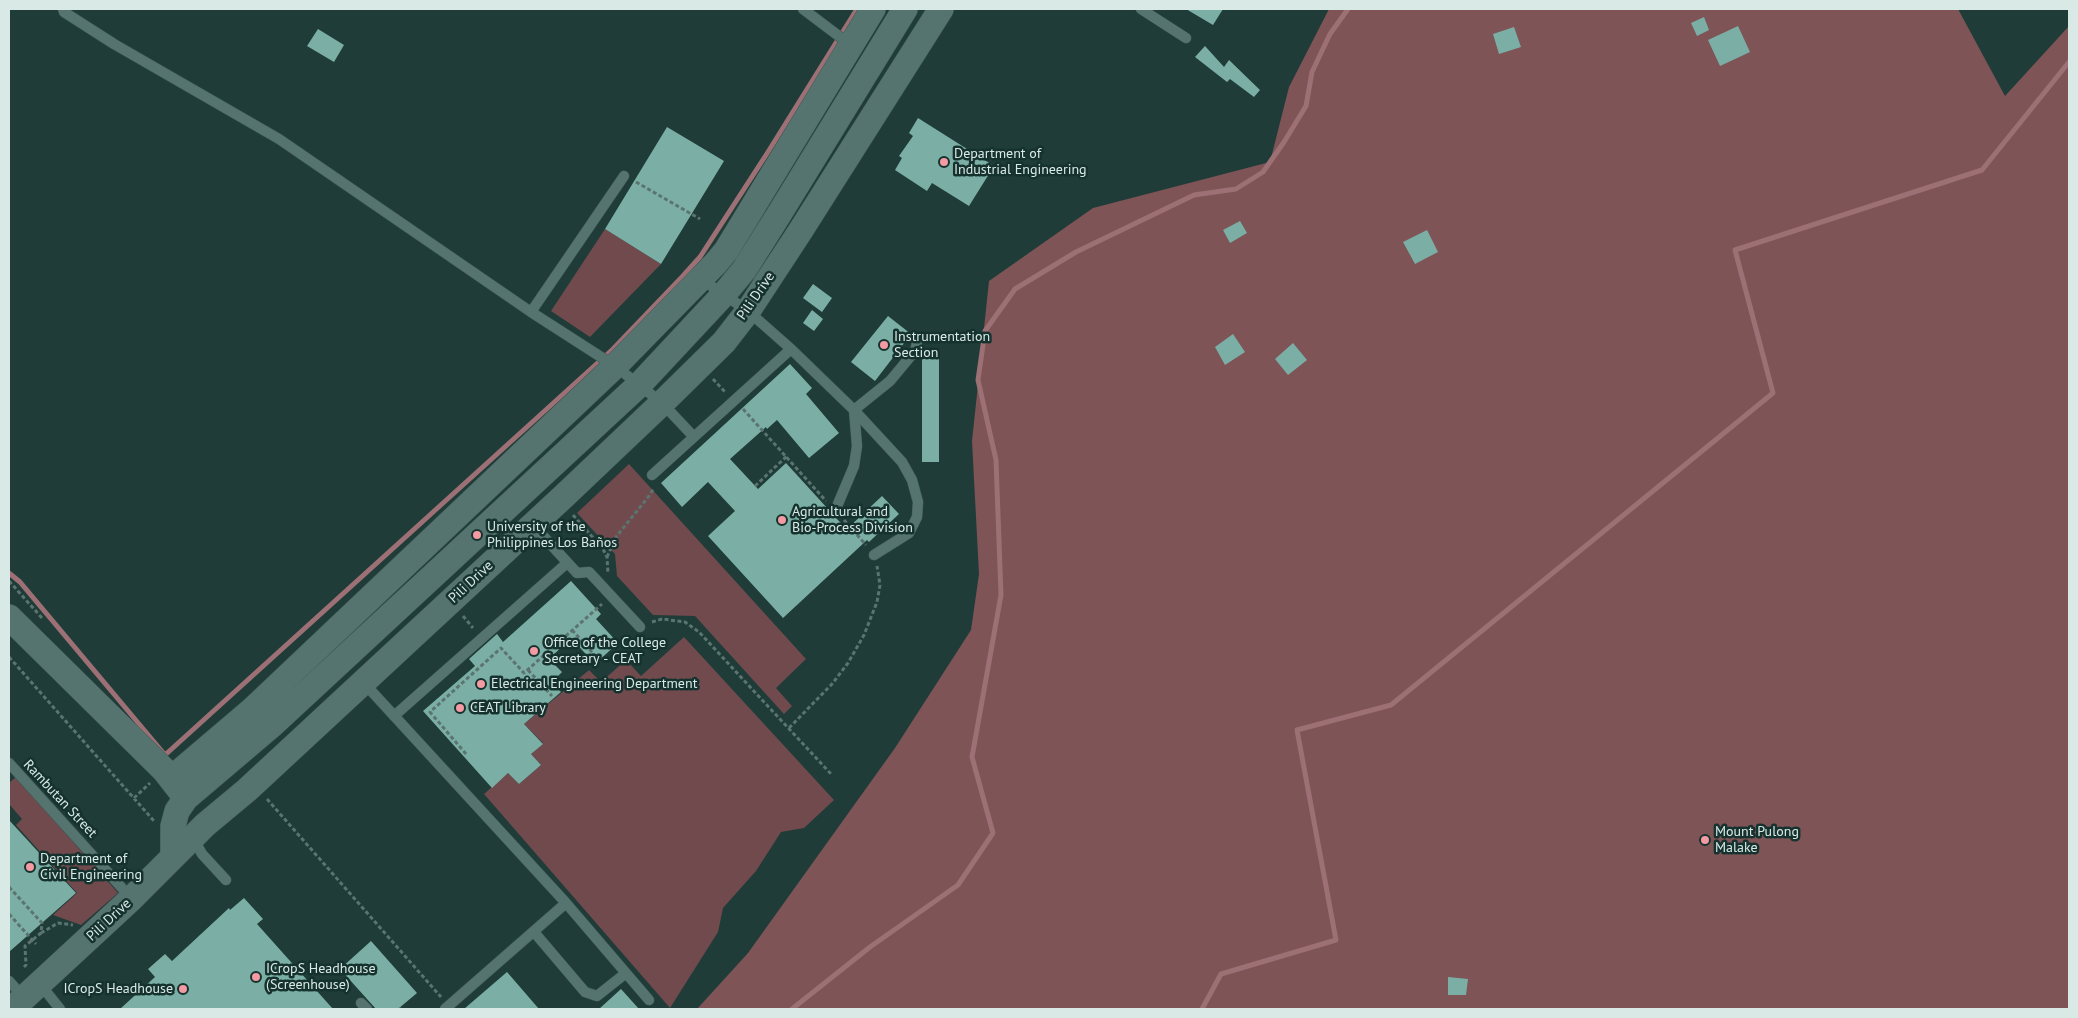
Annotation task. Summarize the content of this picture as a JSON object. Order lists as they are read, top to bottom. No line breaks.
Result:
{"streets":{"street":["Pili Drive"],"lane":["Rambutan Street"]},"crossings":[["Pili Drive","Rambutan Street"]],"places":["Department of Industrial Engineering","Instrumentation Section","Agricultural and Bio-Process Division","University of the Philippines Los Baños","Office of the College Secretary - CEAT","Electrical Engineering Department","CEAT Library","Mount Pulong Malake","Department of Civil Engineering","ICropS Headhouse (Screenhouse)","ICropS Headhouse"]}
